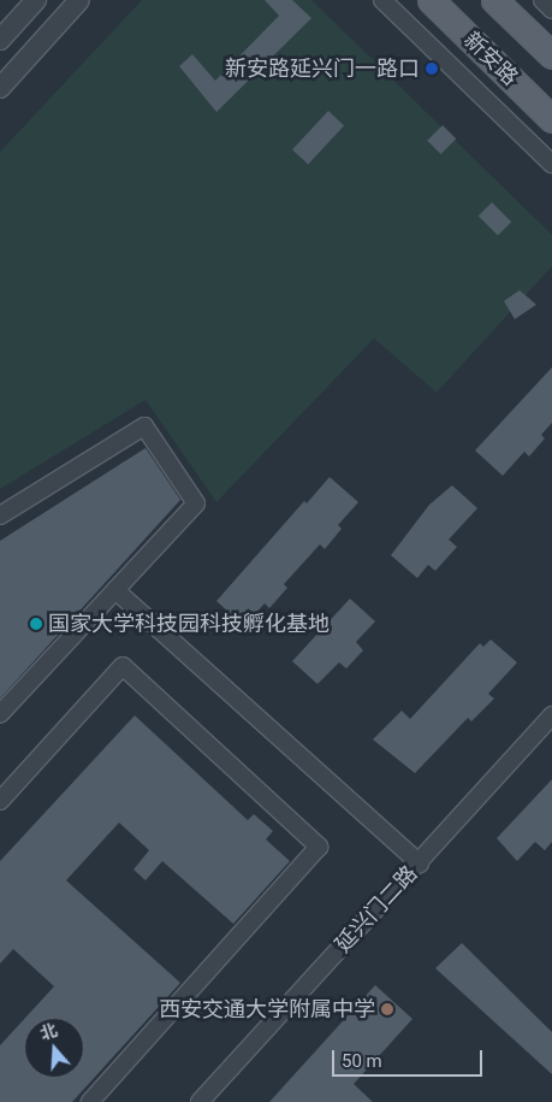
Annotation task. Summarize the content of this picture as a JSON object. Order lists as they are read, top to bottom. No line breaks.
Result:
{"streets":{"main road":["新安路"],"street":["延兴门二路"]},"places":["新安路延兴门一路口","国家大学科技园科技孵化基地","西安交通大学附属中学"],"scale_bar":"50 m","north":"top"}
